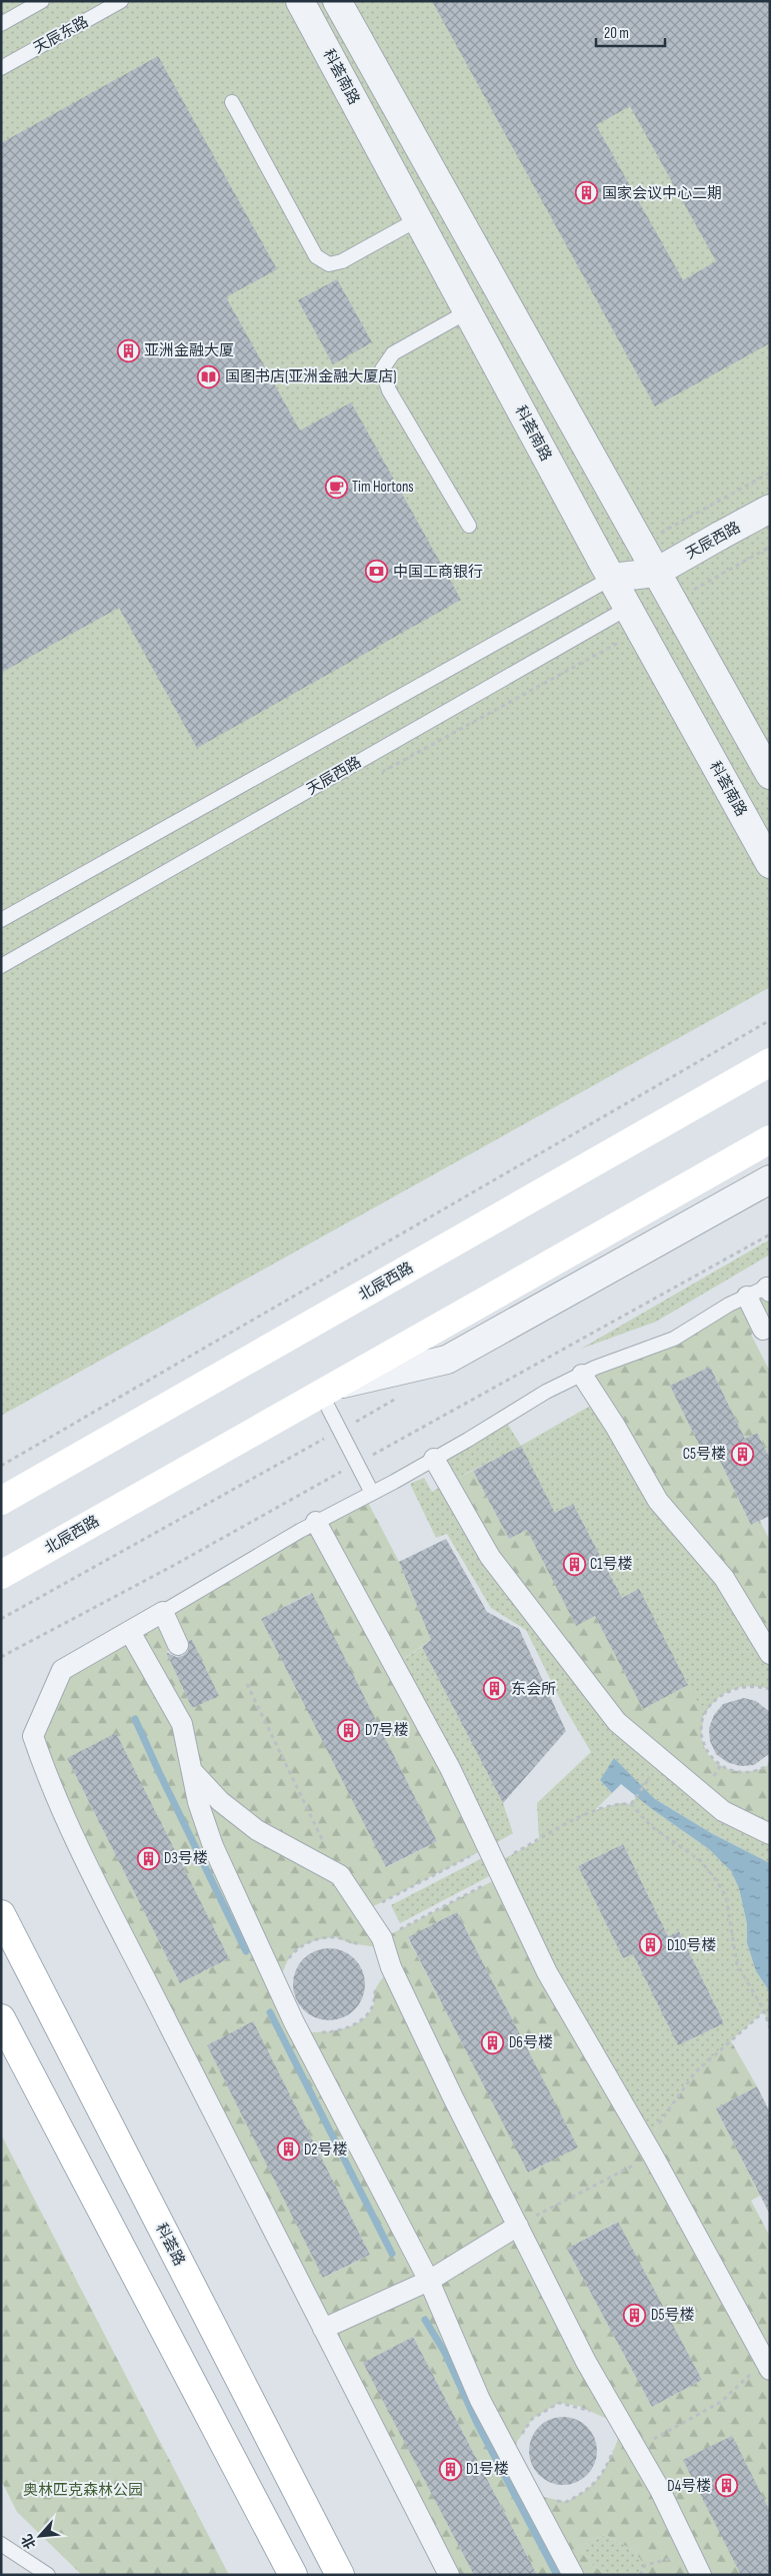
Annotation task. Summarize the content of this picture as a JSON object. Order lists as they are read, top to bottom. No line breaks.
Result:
{"streets":{"main road":["北辰西路","科荟路"],"street":["科荟南路","天辰西路"],"lane":["天辰东路"]},"crossings":[["科荟南路","天辰西路"]],"parks":["奥林匹克森林公园"],"places":{"building":["国家会议中心二期","亚洲金融大厦","C5号楼","C1号楼","东会所","D7号楼","D3号楼","D10号楼","D6号楼","D2号楼","D5号楼","D1号楼","D4号楼"],"library":["国图书店(亚洲金融大厦店)"],"cafe":["Tim Hortons"],"bank":["中国工商银行"]},"scale_bar":"20 m","north":"bottom left"}
